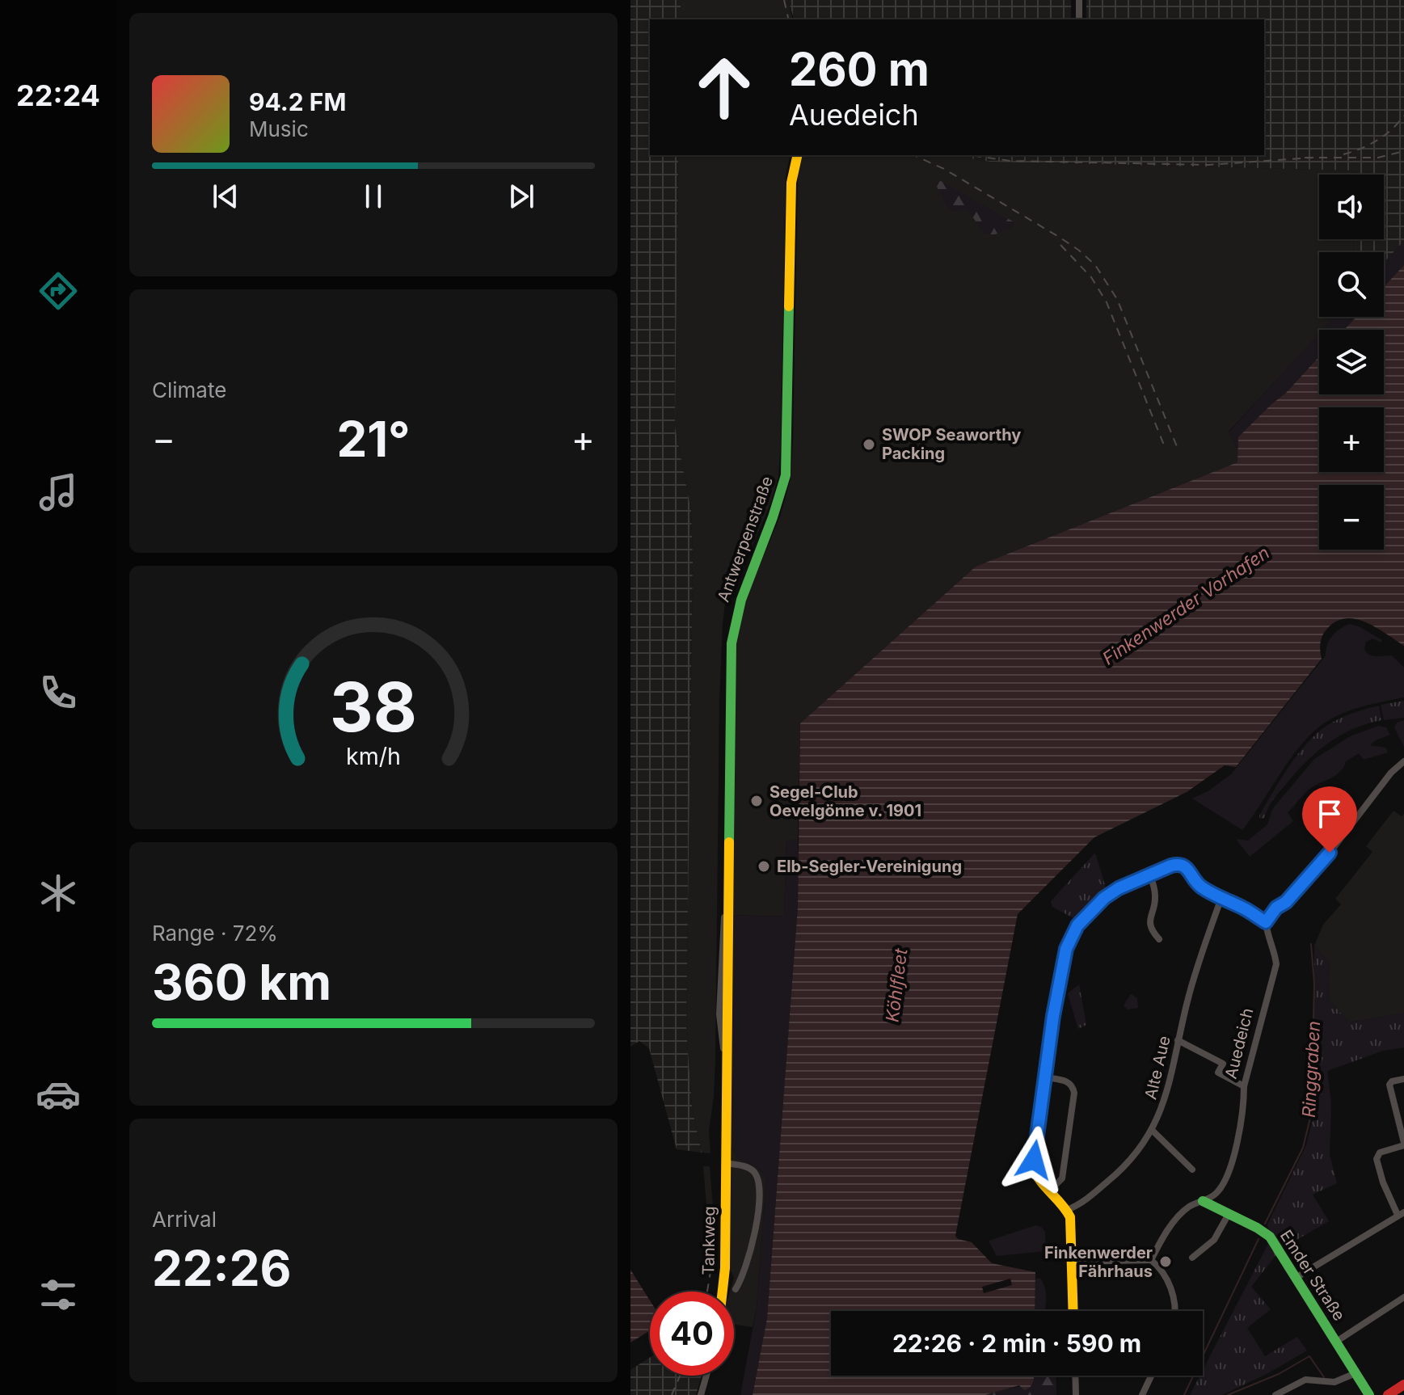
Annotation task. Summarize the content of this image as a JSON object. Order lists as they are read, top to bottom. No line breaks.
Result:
{"streets":{"street":["Antwerpenstraße","Auedeich","Alte Aue","Tankweg","Emder Straße"]},"crossings":[["Antwerpenstraße","Tankweg"],["Auedeich","Emder Straße"]],"water":["Finkenwerder Vorhafen","Köhlfleet","Ringgraben"],"places":["SWOP Seaworthy Packing","Segel-Club Oevelgönne v. 1901","Elb-Segler-Vereinigung","Finkenwerder Fährhaus"],"page":{"tabs":"22:24","turn":["260 m","Auedeich"],"song":["94.2 FM","Music"],"map_buttons":["+","−"],"tile":["Climate",["Range · 72%","360 km"],["Arrival","22:26"]],"heat":["−","21°","+"],"limit":"40","trip":"22:26 · 2 min · 590 m","gauge":["38","km/h"]}}
